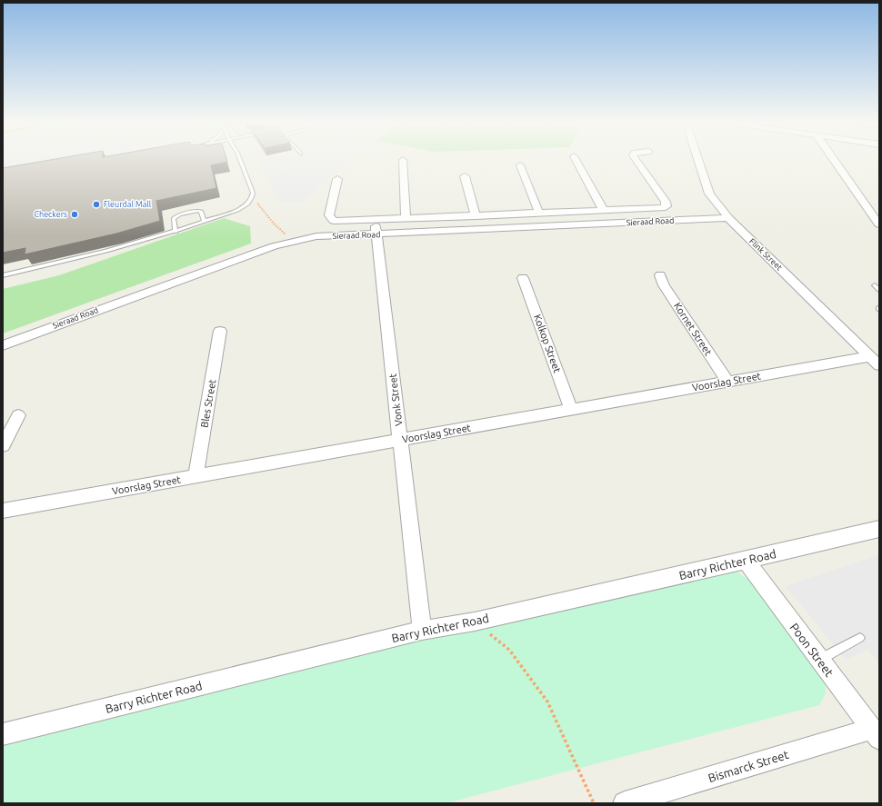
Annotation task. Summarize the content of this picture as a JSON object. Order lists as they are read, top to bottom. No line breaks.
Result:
{"streets":{"street":["Sieraad Road","Flink Street","Kornet Street","Kolkop Street","Voorslag Street","Vonk Street","Bles Street","Barry Richter Road","Poon Street","Bismarck Street"]},"crossings":[["Sieraad Road","Flink Street"],["Sieraad Road","Vonk Street"],["Flink Street","Voorslag Street"],["Kornet Street","Voorslag Street"],["Kolkop Street","Voorslag Street"],["Voorslag Street","Vonk Street"],["Voorslag Street","Bles Street"],["Vonk Street","Barry Richter Road"],["Barry Richter Road","Poon Street"],["Poon Street","Bismarck Street"]],"places":["Fleurdal Mall","Checkers"]}
